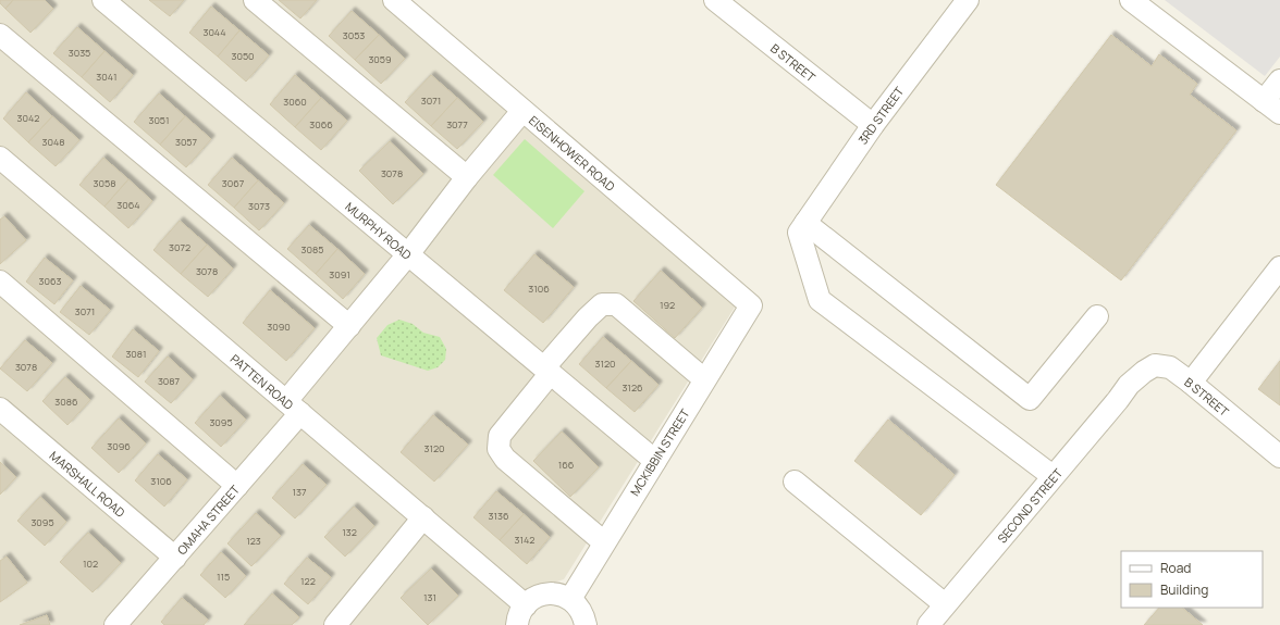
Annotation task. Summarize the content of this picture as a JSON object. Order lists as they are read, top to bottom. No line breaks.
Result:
{"streets":{"street":["B STREET","3RD STREET","EISENHOWER ROAD","MURPHY ROAD","PATTEN ROAD","MCKIBBIN STREET","MARSHALL ROAD","SECOND STREET","OMAHA STREET"]},"crossings":[["B STREET","3RD STREET"],["B STREET","SECOND STREET"],["EISENHOWER ROAD","MCKIBBIN STREET"],["EISENHOWER ROAD","OMAHA STREET"],["MURPHY ROAD","MCKIBBIN STREET"],["MURPHY ROAD","OMAHA STREET"],["PATTEN ROAD","OMAHA STREET"],["MARSHALL ROAD","OMAHA STREET"]],"house_numbers":["3044","3053","3035","3050","3059","3041","3071","3060","3042","3051","3066","3077","3048","3057","3078","3058","3067","3064","3073","3072","3085","3078","3091","3063","3106","192","3071","3090","3081","3120","3078","3087","3126","3086","3095","3096","3120","166","3106","137","3136","3095","132","3142","123","102","115","122","131"],"legend":["Road","Building"]}
